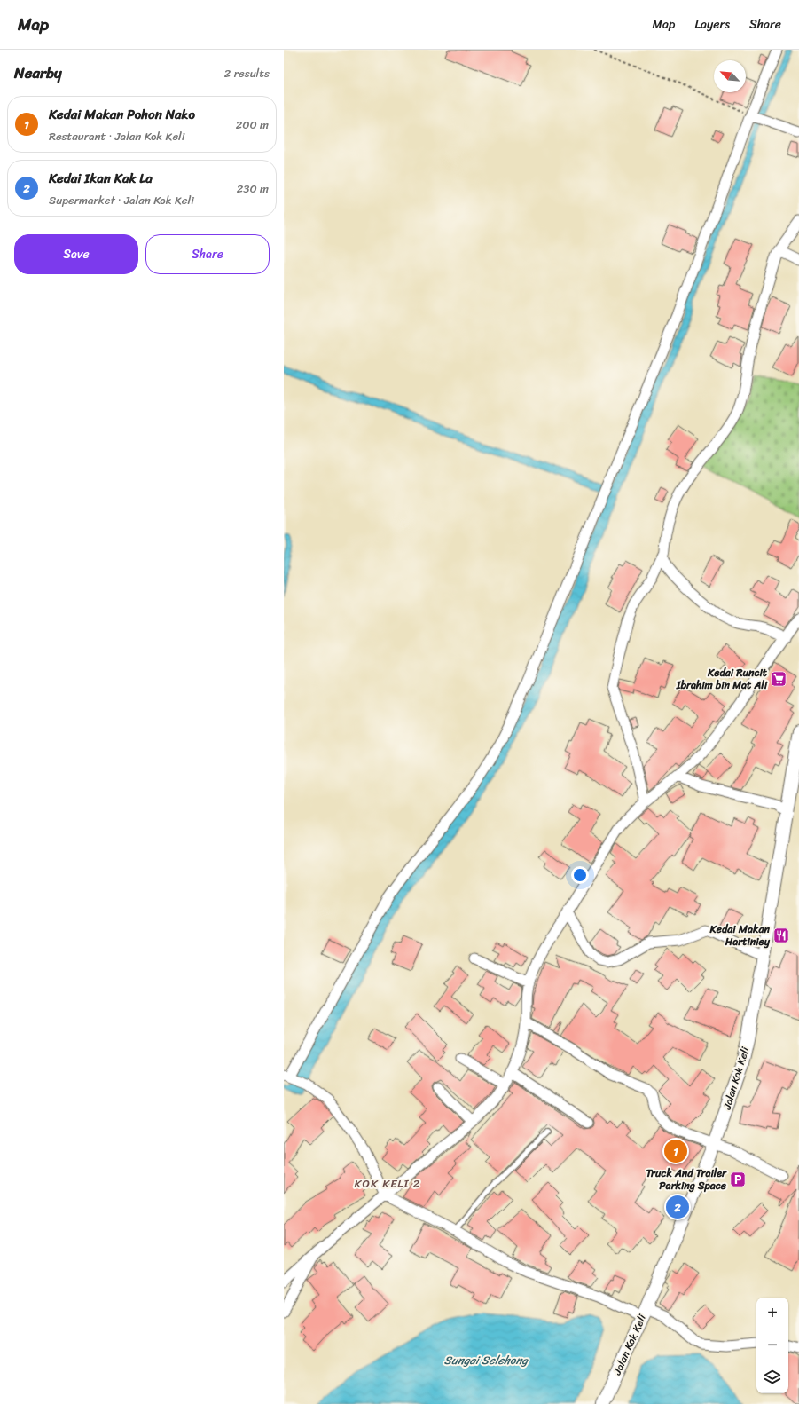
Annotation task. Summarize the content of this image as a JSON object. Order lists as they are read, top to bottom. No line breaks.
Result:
{"streets":{"street":["Jalan Kok Keli"]},"districts":["KOK KELI 2"],"water":["Sungai Selehong"],"places":{"supermarket":["Kedai Runcit Ibrahim bin Mat Ali"],"restaurant":["Kedai Makan Hartiniey"],"parking":["Truck And Trailer Parking Space"]},"north":"top left","page":{"header":"Map","nav":["Map","Layers","Share"],"heading":["Nearby","2 results"],"list":[{"mark":"1","name":"Kedai Makan Pohon Nako","note":"Restaurant · Jalan Kok Keli","value":"200 m"},{"mark":"2","name":"Kedai Ikan Kak La","note":"Supermarket · Jalan Kok Keli","value":"230 m"}],"buttons":["Save","Share"],"pins":["1","2"],"map_buttons":["+","−"]}}
